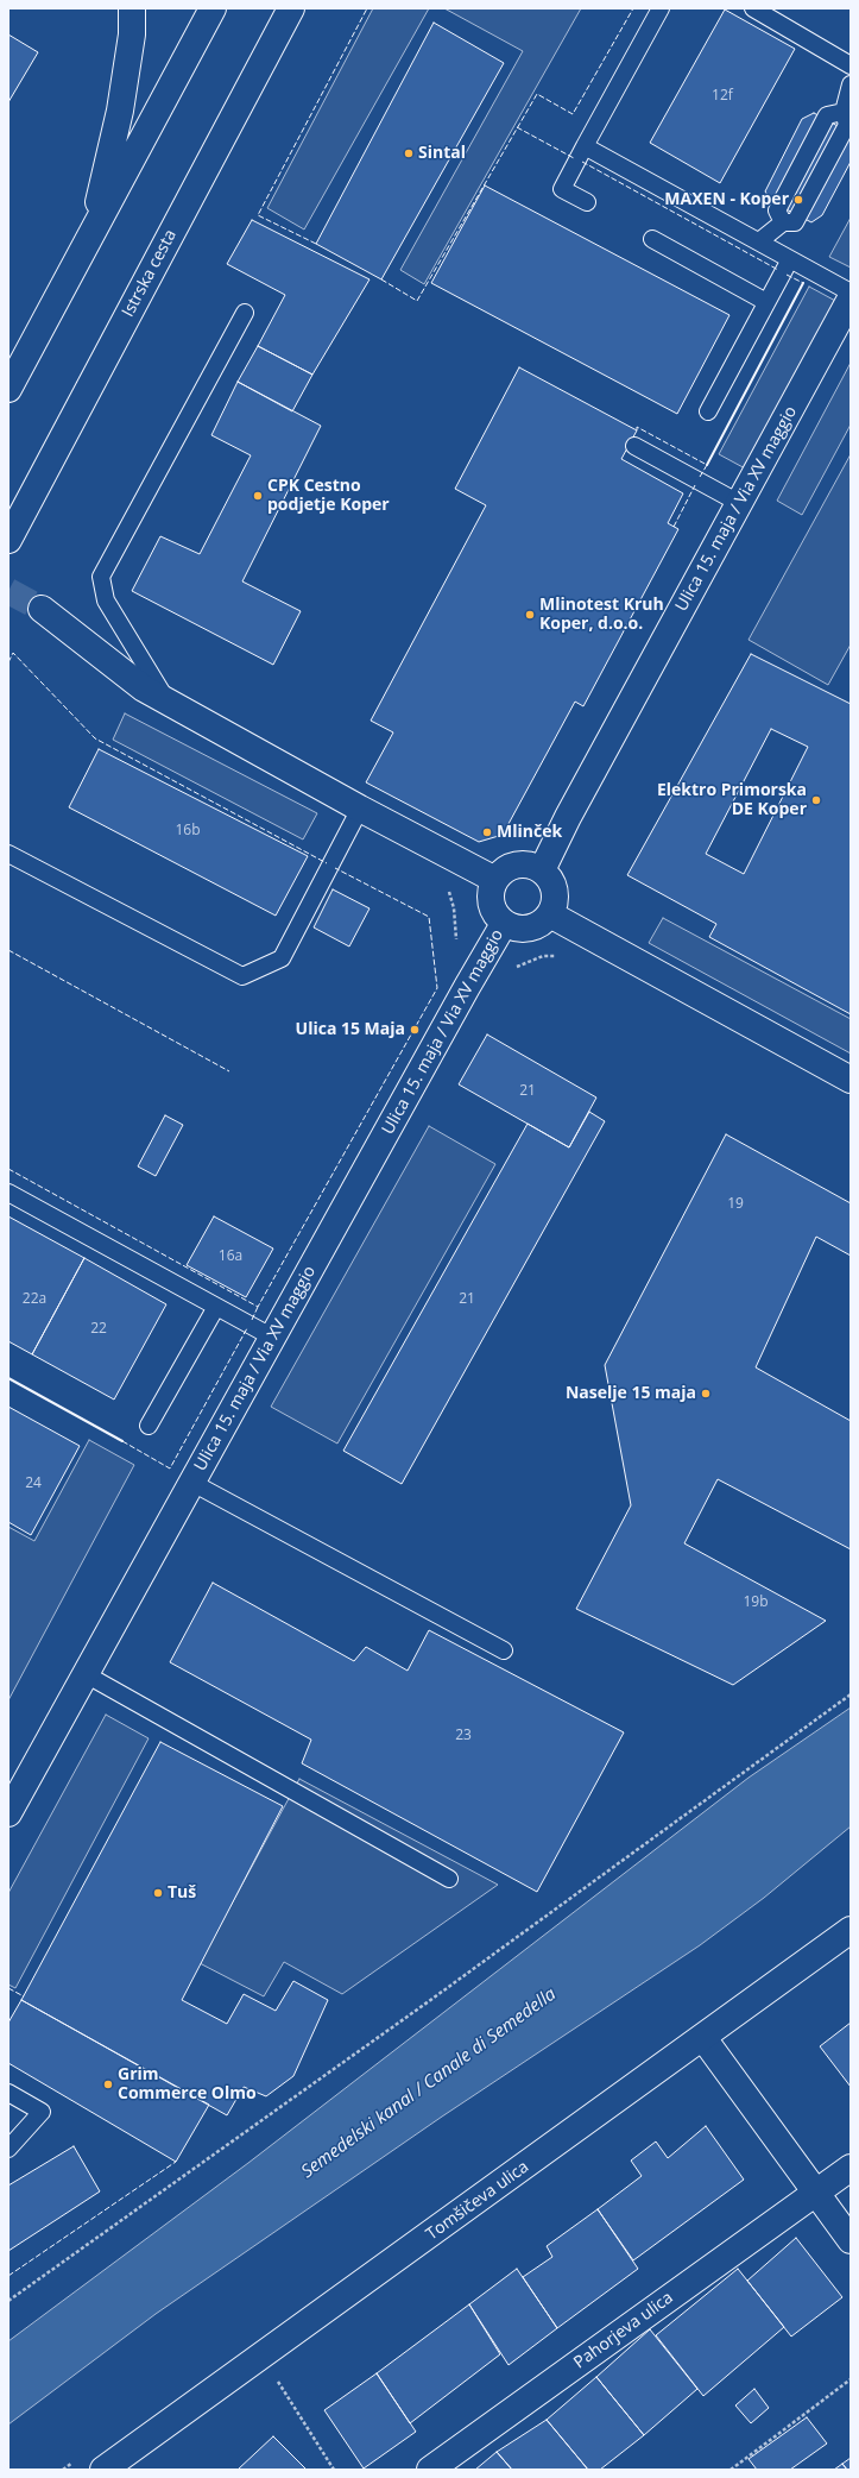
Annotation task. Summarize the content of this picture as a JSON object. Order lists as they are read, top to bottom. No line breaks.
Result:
{"streets":{"main road":["Istrska cesta","Ulica 15. maja / Via XV maggio","Tomšičeva ulica","Pahorjeva ulica"]},"water":["Semedelski kanal / Canale di Semedella"],"places":["Sintal","MAXEN - Koper","CPK Cestno podjetje Koper","Mlinotest Kruh Koper, d.o.o.","Elektro Primorska DE Koper","Mlinček","Ulica 15 Maja","Naselje 15 maja","Tuš","Grim Commerce Olmo"],"house_numbers":["12f","16b","21","19","16a","22a","21","22","24","19b","23"]}
